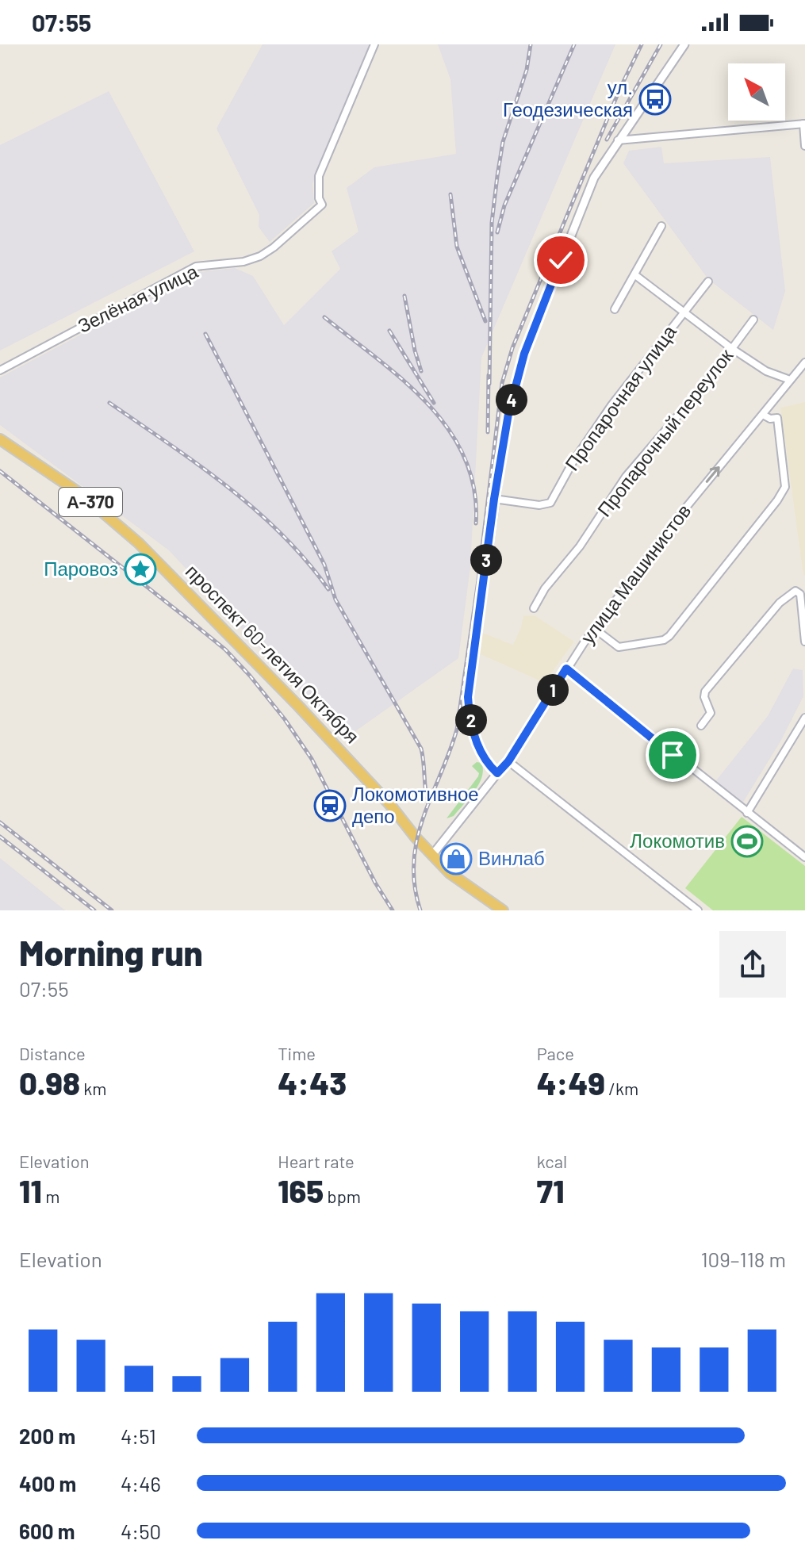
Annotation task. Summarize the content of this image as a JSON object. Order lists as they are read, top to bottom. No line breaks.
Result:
{"streets":{"highway":["А-370","проспект 60-летия Октября"],"street":["Зелёная улица","Пропарочная улица","Пропарочный переулок","улица Машинистов"]},"crossings":[["улица Машинистов","проспект 60-летия Октября"]],"one_way":["улица Машинистов"],"places":{"bus stop":["ул. Геодезическая"],"place":["Паровоз"],"station":["Локомотивное депо"],"sports":["Локомотив"],"shop":["Винлаб"]},"north":"top left","page":{"status":"07:55","pins":["4","3","1","2"],"heading":["Morning run","07:55"],"stats":[["Distance","0.98 km"],["Time","4:43"],["Pace","4:49 /km"],["Elevation","11 m"],["Heart rate","165 bpm"],["kcal","71"]],"chart":["Elevation","109–118 m"],"list":[{"name":"200 m","note":"4:51"},{"name":"400 m","note":"4:46"},{"name":"600 m","note":"4:50"}]}}
